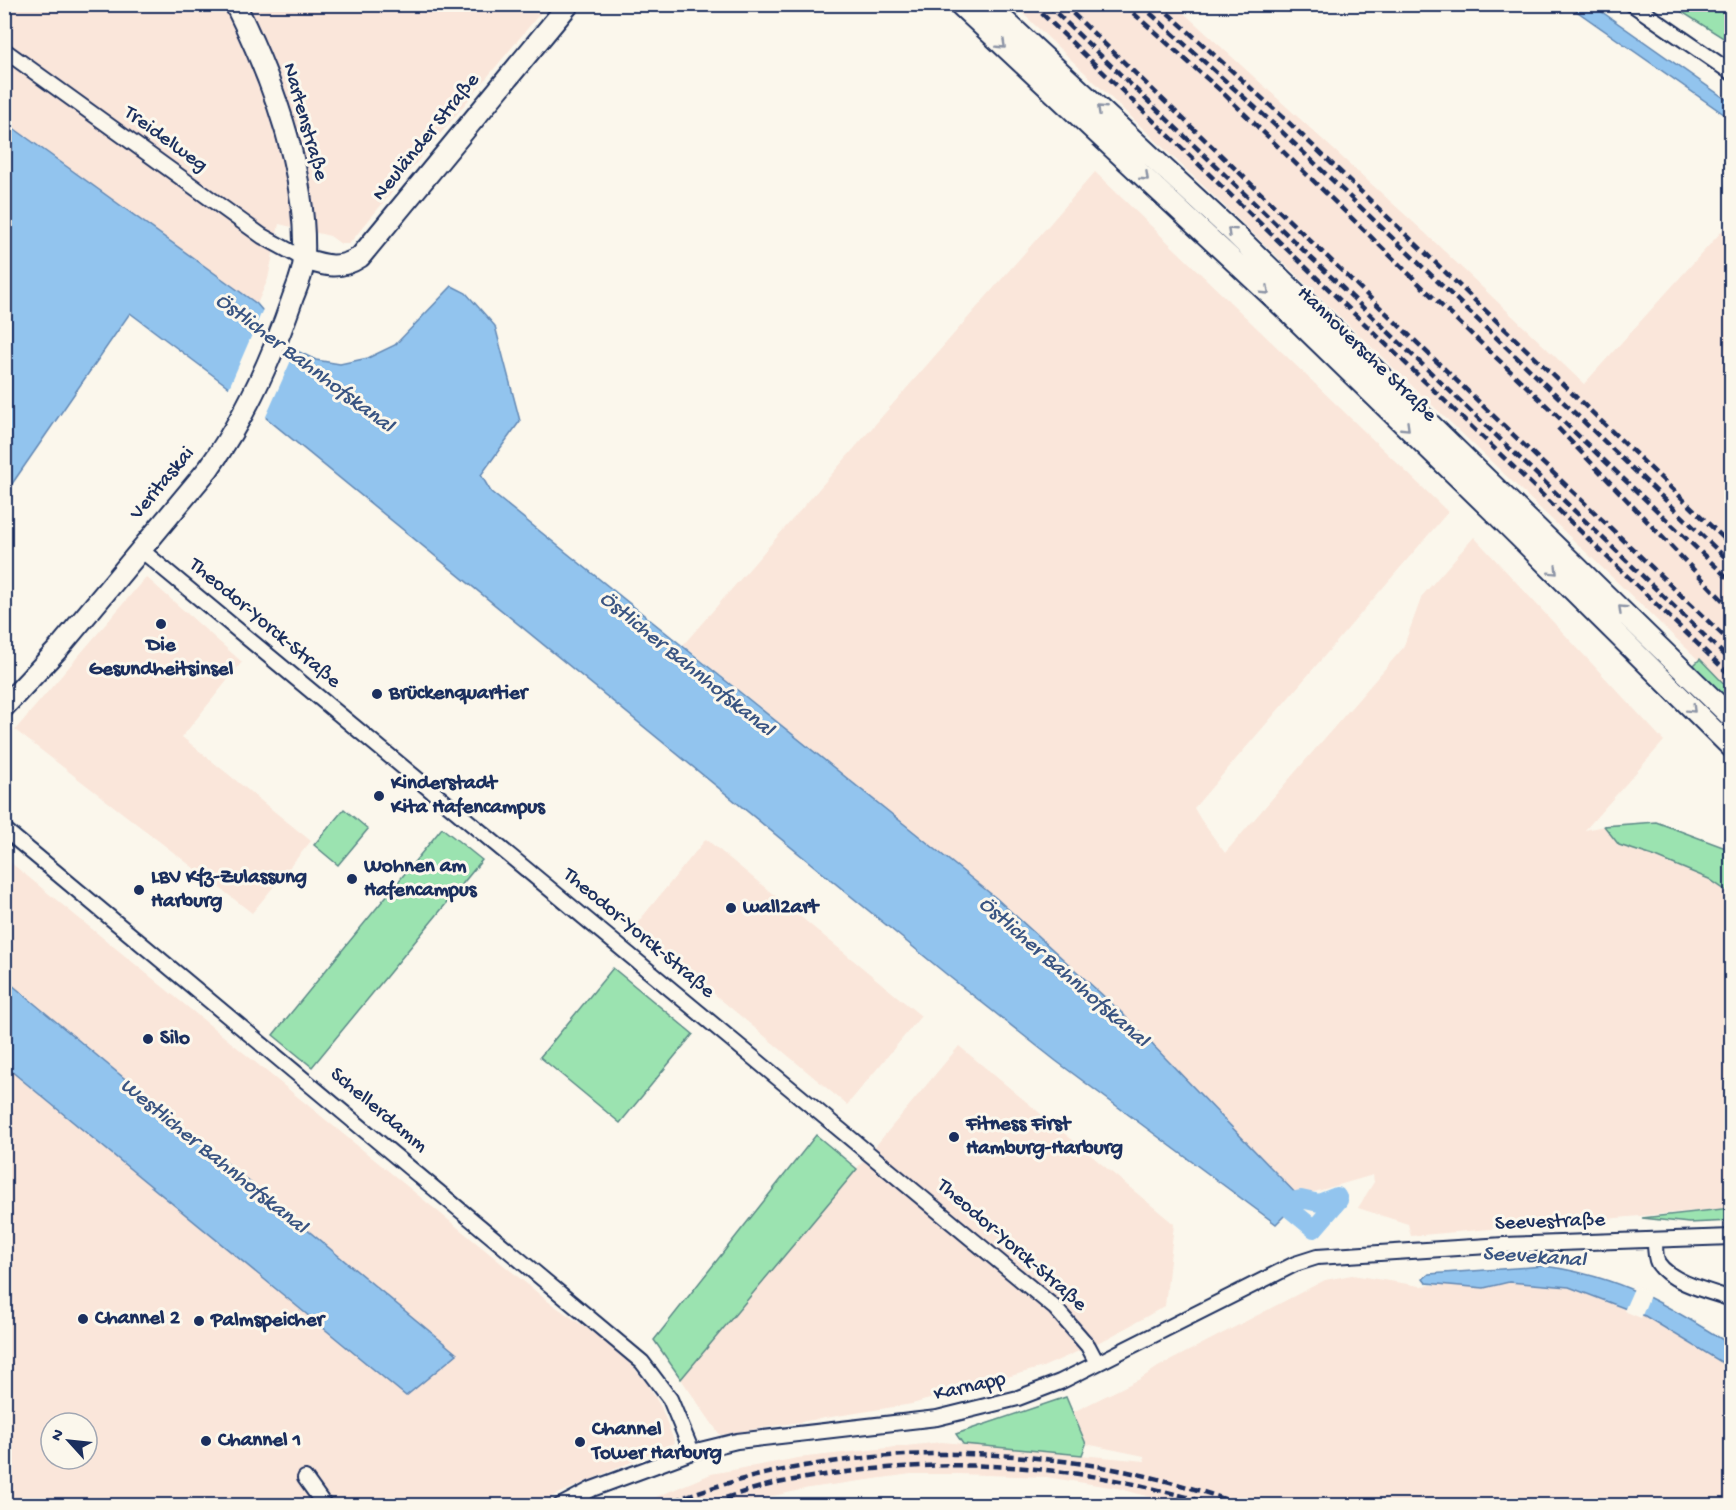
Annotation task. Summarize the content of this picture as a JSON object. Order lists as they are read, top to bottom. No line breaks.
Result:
{"streets":{"main road":["Nartenstraße","Neuländer Straße","Hannoversche Straße","Veritaskai"],"street":["Treidelweg","Theodor-Yorck-Straße","Schellerdamm","Seevestraße","Karnapp"]},"crossings":[["Nartenstraße","Neuländer Straße"],["Nartenstraße","Treidelweg"],["Nartenstraße","Veritaskai"],["Neuländer Straße","Treidelweg"],["Neuländer Straße","Veritaskai"],["Treidelweg","Veritaskai"],["Veritaskai","Theodor-Yorck-Straße"],["Theodor-Yorck-Straße","Karnapp"],["Schellerdamm","Karnapp"],["Seevestraße","Karnapp"]],"water":["Östlicher Bahnhofskanal","Westlicher Bahnhofskanal","Seevekanal"],"places":["Die Gesundheitsinsel","Brückenquartier","Kinderstadt Kita Hafencampus","Wohnen am Hafencampus","LBV Kfz-Zulassung Harburg","wall2art","Silo","Fitness First Hamburg-Harburg","Channel 2","Palmspeicher","Channel 1","Channel Tower Harburg"],"north":"top left"}
